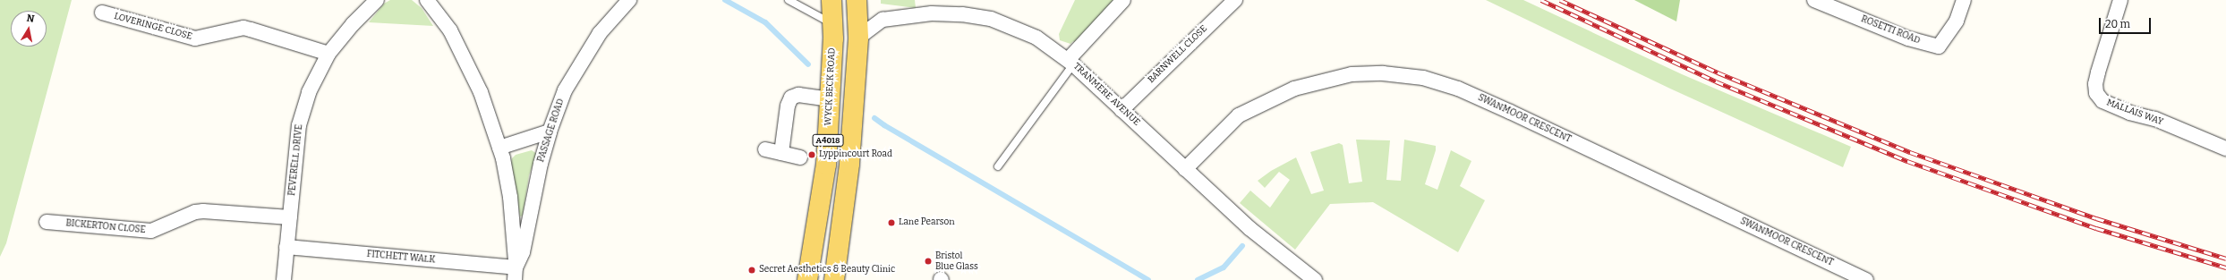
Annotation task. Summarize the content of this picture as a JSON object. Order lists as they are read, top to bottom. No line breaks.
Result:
{"streets":{"main road":["WYCK BECK ROAD","A4018"],"street":["LOVERINGE CLOSE","ROSETTI ROAD","BARNWELL CLOSE","TRANMERE AVENUE","MALLAIS WAY","SWANMOOR CRESCENT","PASSAGE ROAD","PEVERELL DRIVE","BICKERTON CLOSE","FITCHETT WALK"]},"crossings":[["LOVERINGE CLOSE","PEVERELL DRIVE"],["BARNWELL CLOSE","TRANMERE AVENUE"],["TRANMERE AVENUE","SWANMOOR CRESCENT"],["TRANMERE AVENUE","A4018"],["PASSAGE ROAD","FITCHETT WALK"],["PEVERELL DRIVE","BICKERTON CLOSE"],["PEVERELL DRIVE","FITCHETT WALK"]],"places":["Lyppincourt Road","Lane Pearson","Bristol Blue Glass","Secret Aesthetics & Beauty Clinic"],"scale_bar":"20 m","north":"top"}
